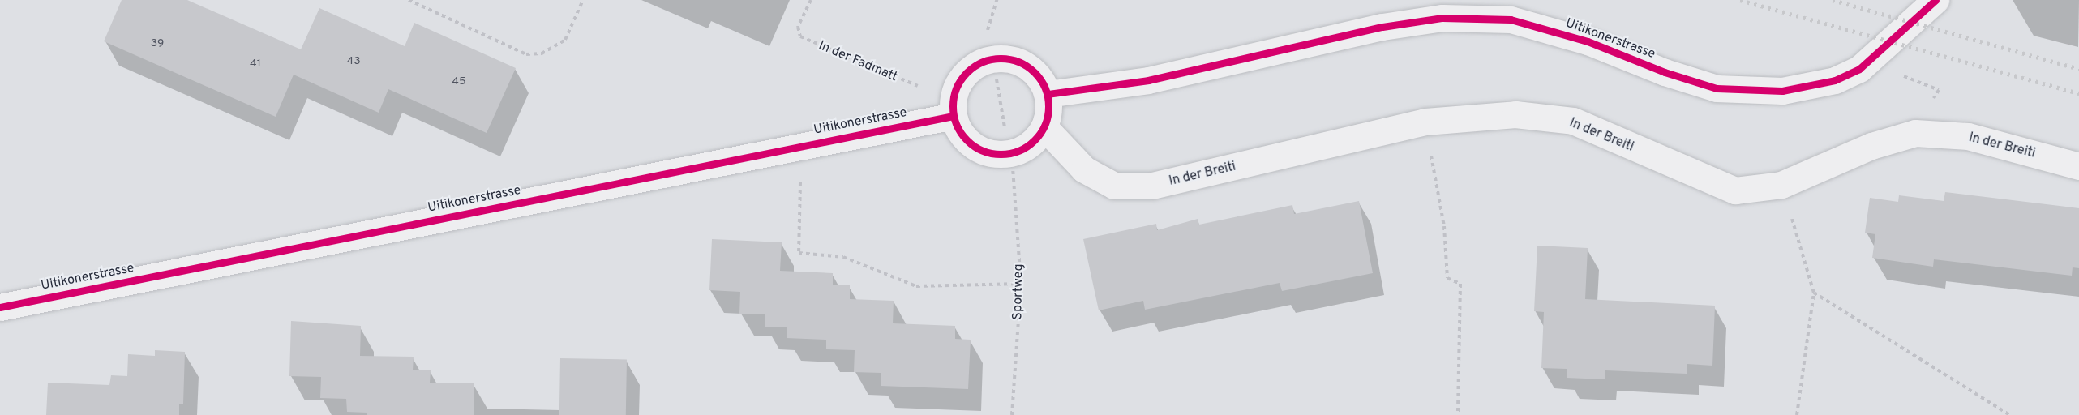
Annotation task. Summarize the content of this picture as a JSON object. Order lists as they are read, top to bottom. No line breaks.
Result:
{"streets":{"street":["Uitikonerstrasse","In der Breiti"],"path":["In der Fadmatt","Sportweg"]},"crossings":[["Uitikonerstrasse","In der Fadmatt"],["Uitikonerstrasse","In der Breiti"],["In der Fadmatt","In der Breiti"]],"house_numbers":["39","43","41","45"]}
